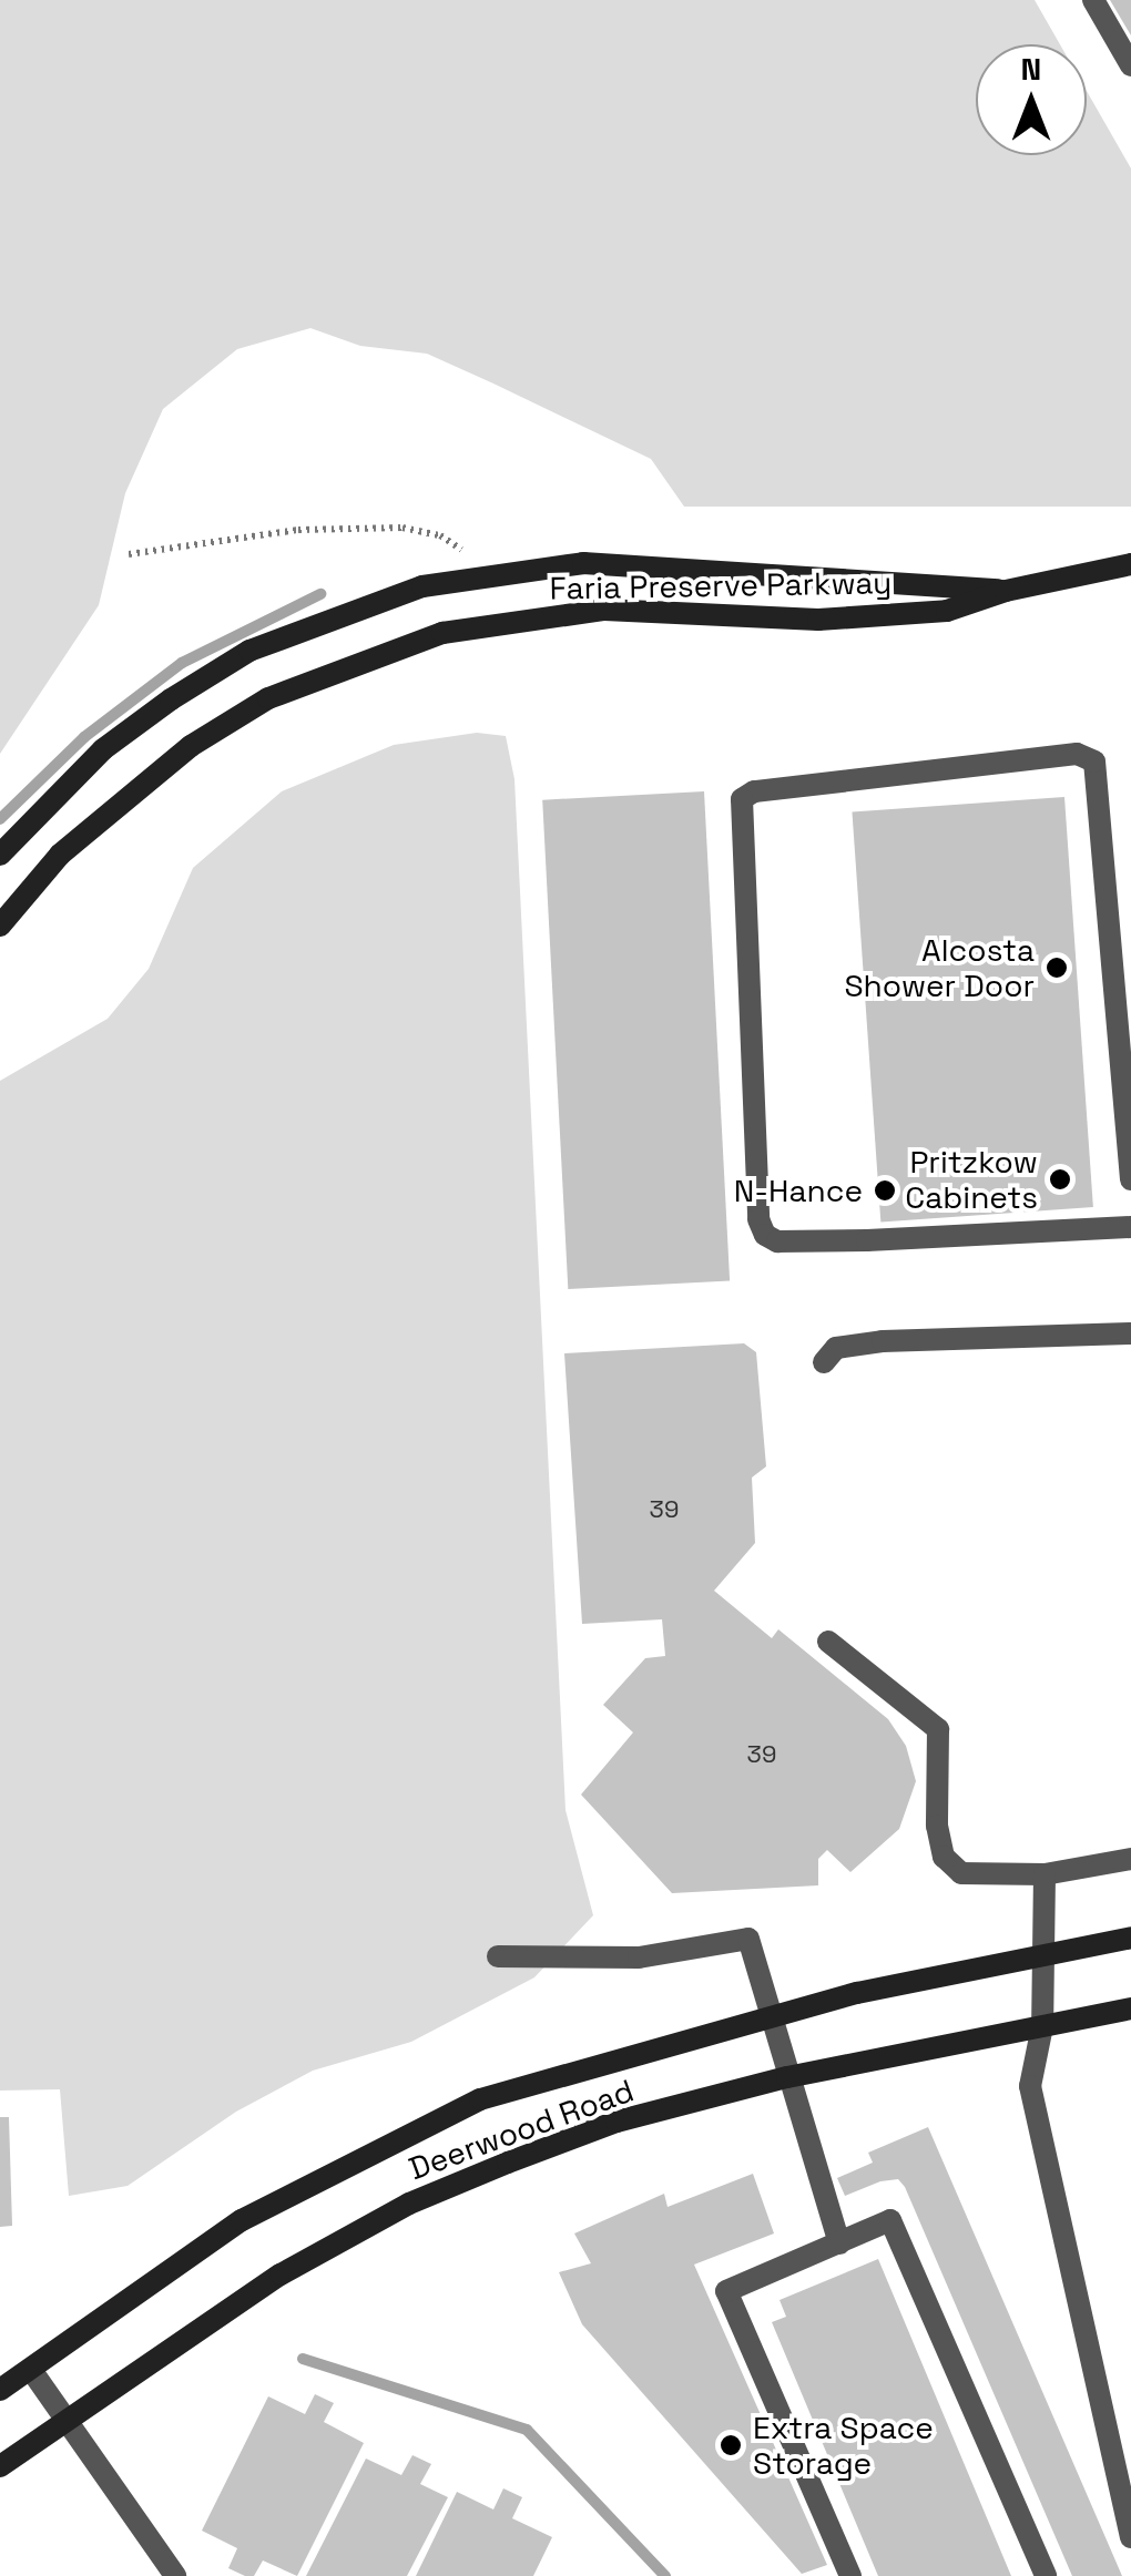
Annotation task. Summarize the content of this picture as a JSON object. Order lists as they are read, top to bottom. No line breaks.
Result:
{"streets":{"street":["Faria Preserve Parkway","Deerwood Road"]},"places":["Alcosta Shower Door","Pritzkow Cabinets","N-Hance","Extra Space Storage"],"house_numbers":["39","39"],"north":"top"}
